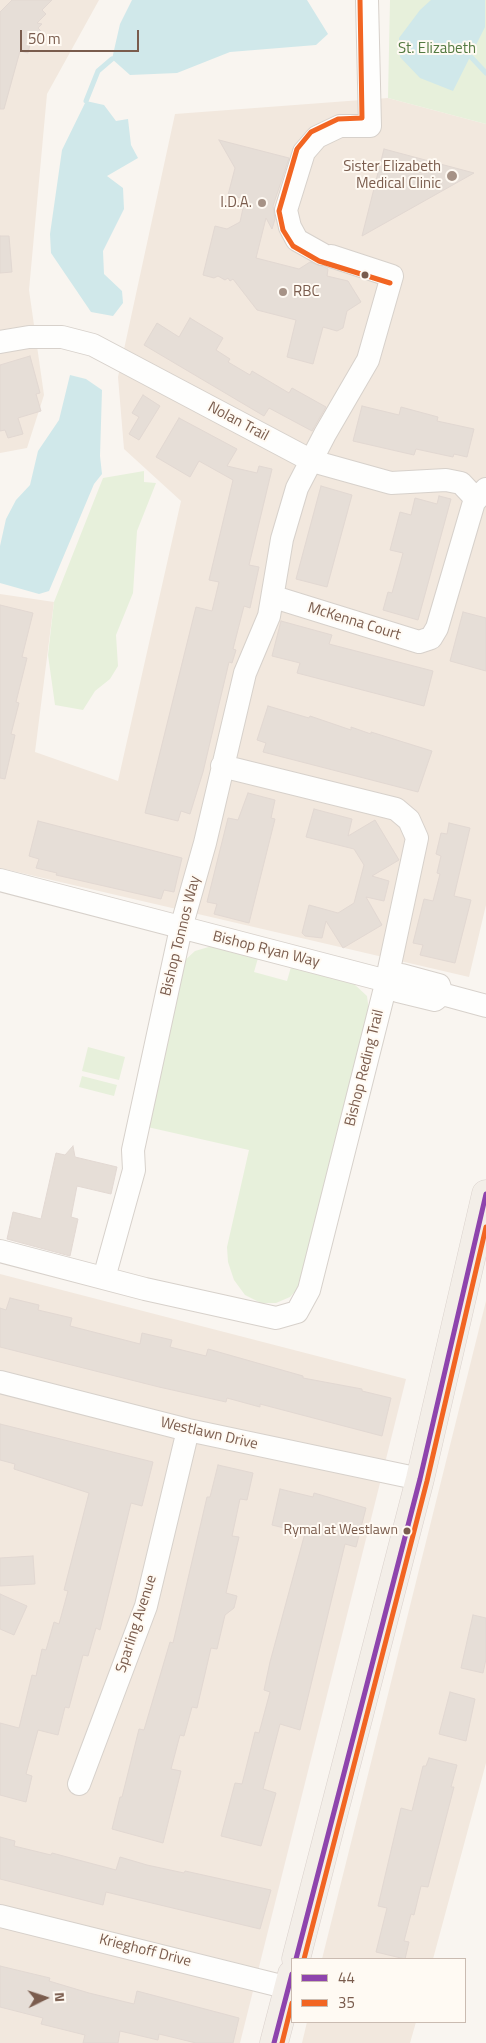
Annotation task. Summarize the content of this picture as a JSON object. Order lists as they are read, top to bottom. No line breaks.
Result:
{"streets":{"street":["Nolan Trail","McKenna Court","Bishop Tonnos Way","Bishop Ryan Way","Bishop Reding Trail","Westlawn Drive","Sparling Avenue","Krieghoff Drive"]},"crossings":[["Nolan Trail","McKenna Court"],["McKenna Court","Bishop Tonnos Way"],["Bishop Tonnos Way","Bishop Ryan Way"],["Bishop Tonnos Way","Bishop Reding Trail"],["Bishop Ryan Way","Bishop Reding Trail"],["Westlawn Drive","Sparling Avenue"]],"parks":["St. Elizabeth"],"places":["Sister Elizabeth Medical Clinic","I.D.A.","RBC","Rymal at Westlawn"],"lines":["transit line 35","transit line 44"],"legend":["44","35"],"scale_bar":"50 m","north":"right"}
